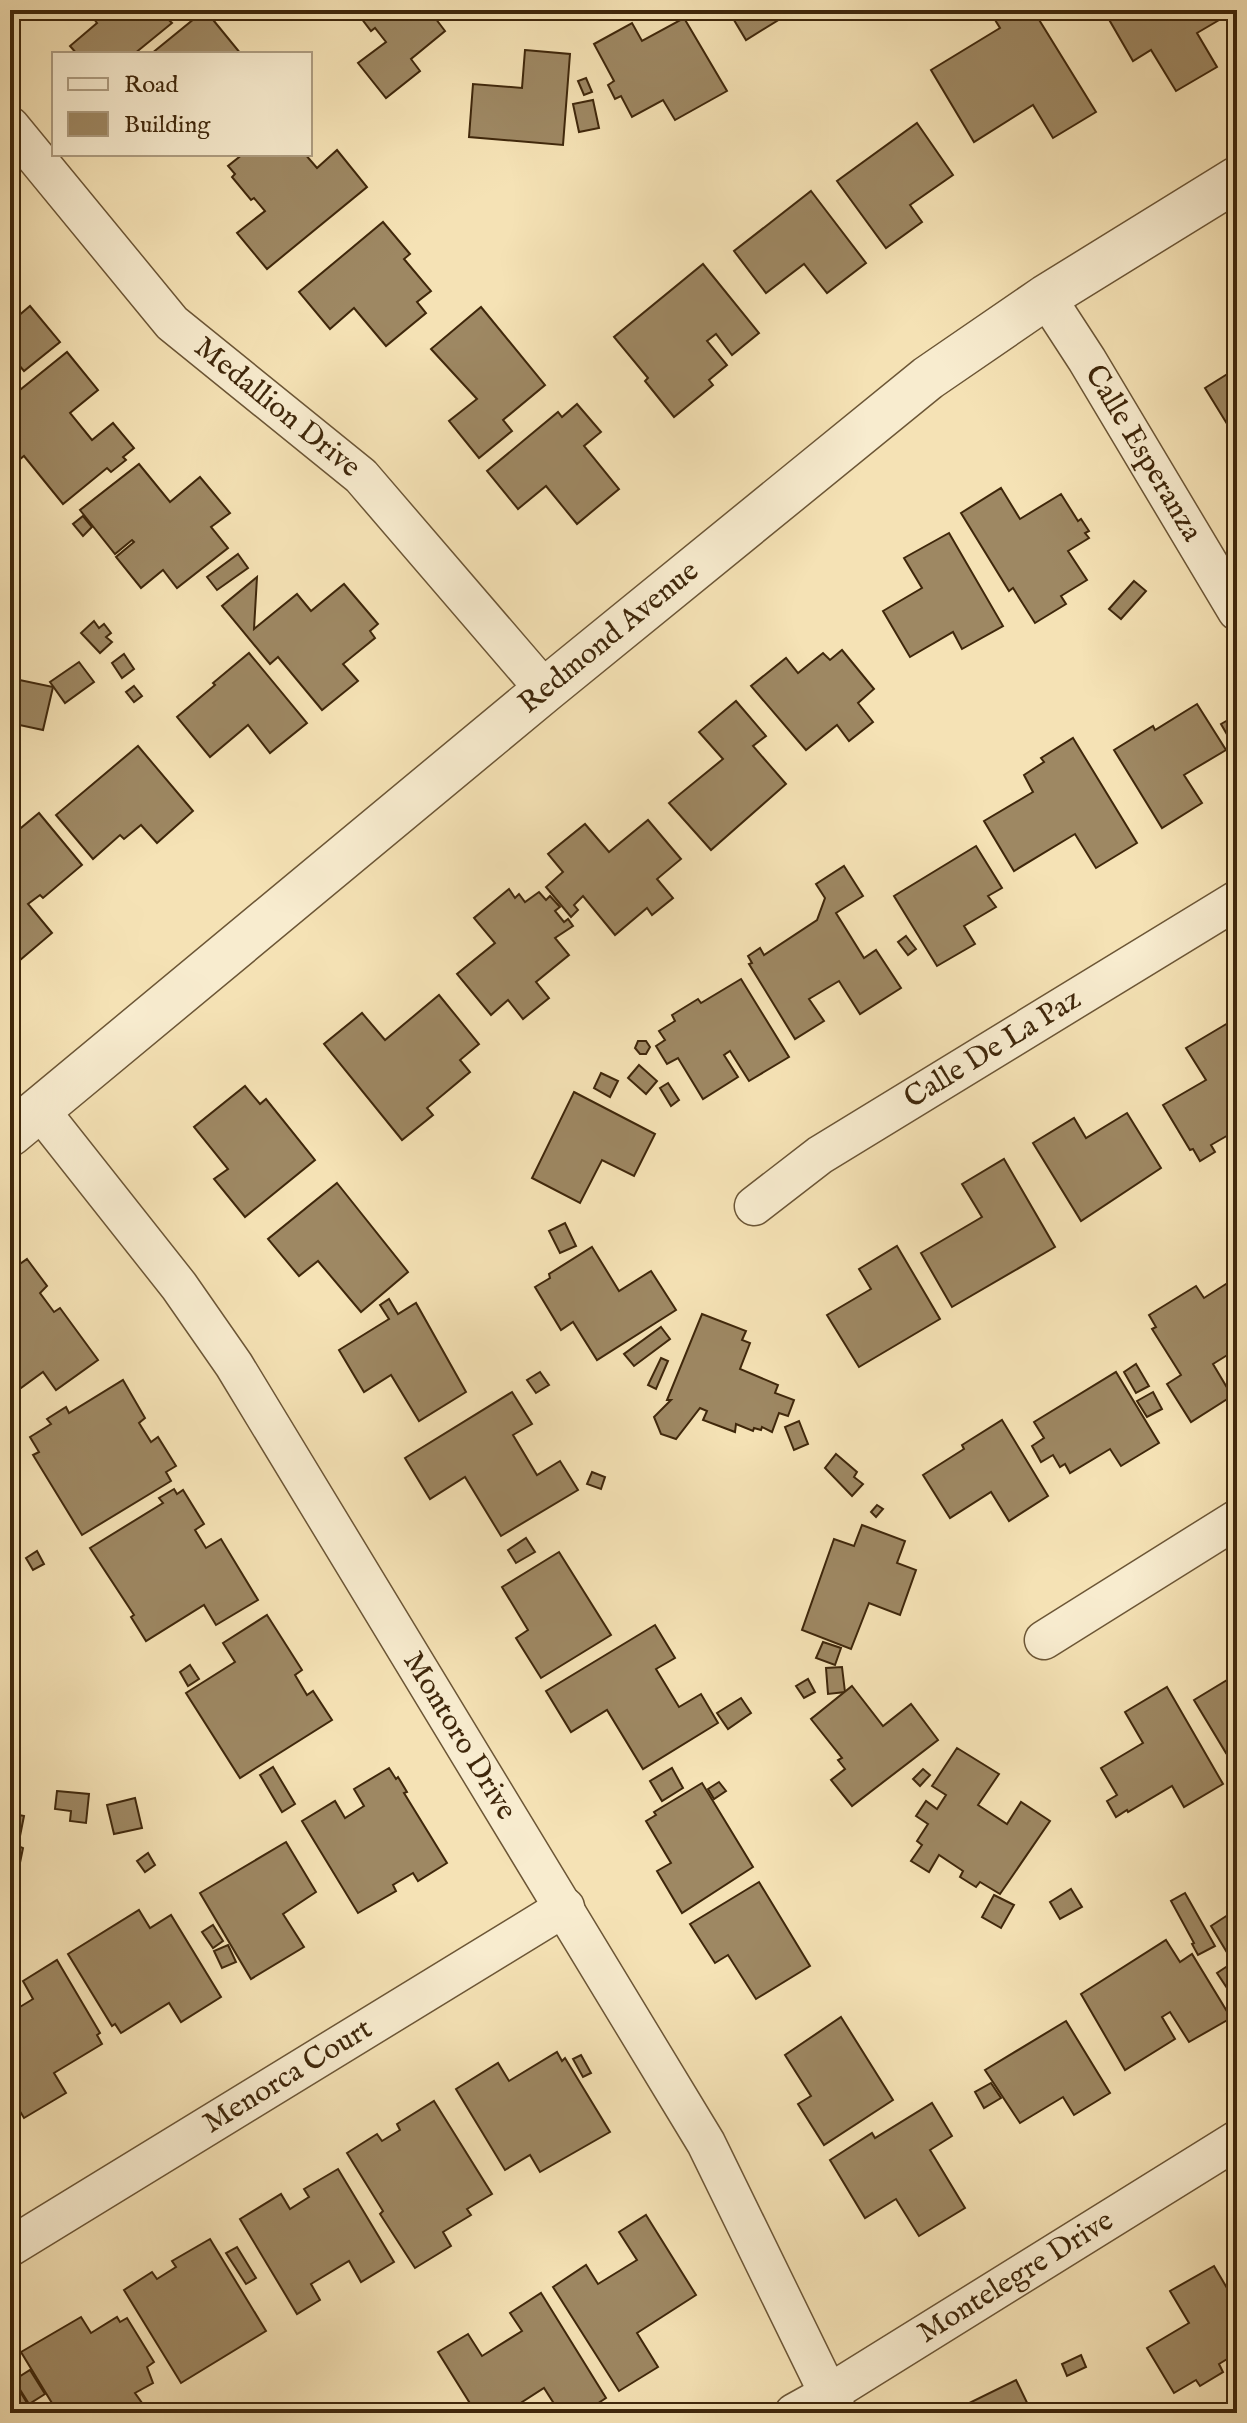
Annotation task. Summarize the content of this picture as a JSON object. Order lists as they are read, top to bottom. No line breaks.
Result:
{"streets":{"street":["Medallion Drive","Calle Esperanza","Redmond Avenue","Calle De La Paz","Montoro Drive","Menorca Court","Montelegre Drive"]},"crossings":[["Medallion Drive","Redmond Avenue"],["Calle Esperanza","Redmond Avenue"],["Redmond Avenue","Montoro Drive"],["Montoro Drive","Menorca Court"],["Montoro Drive","Montelegre Drive"]],"legend":["Road","Building"]}
